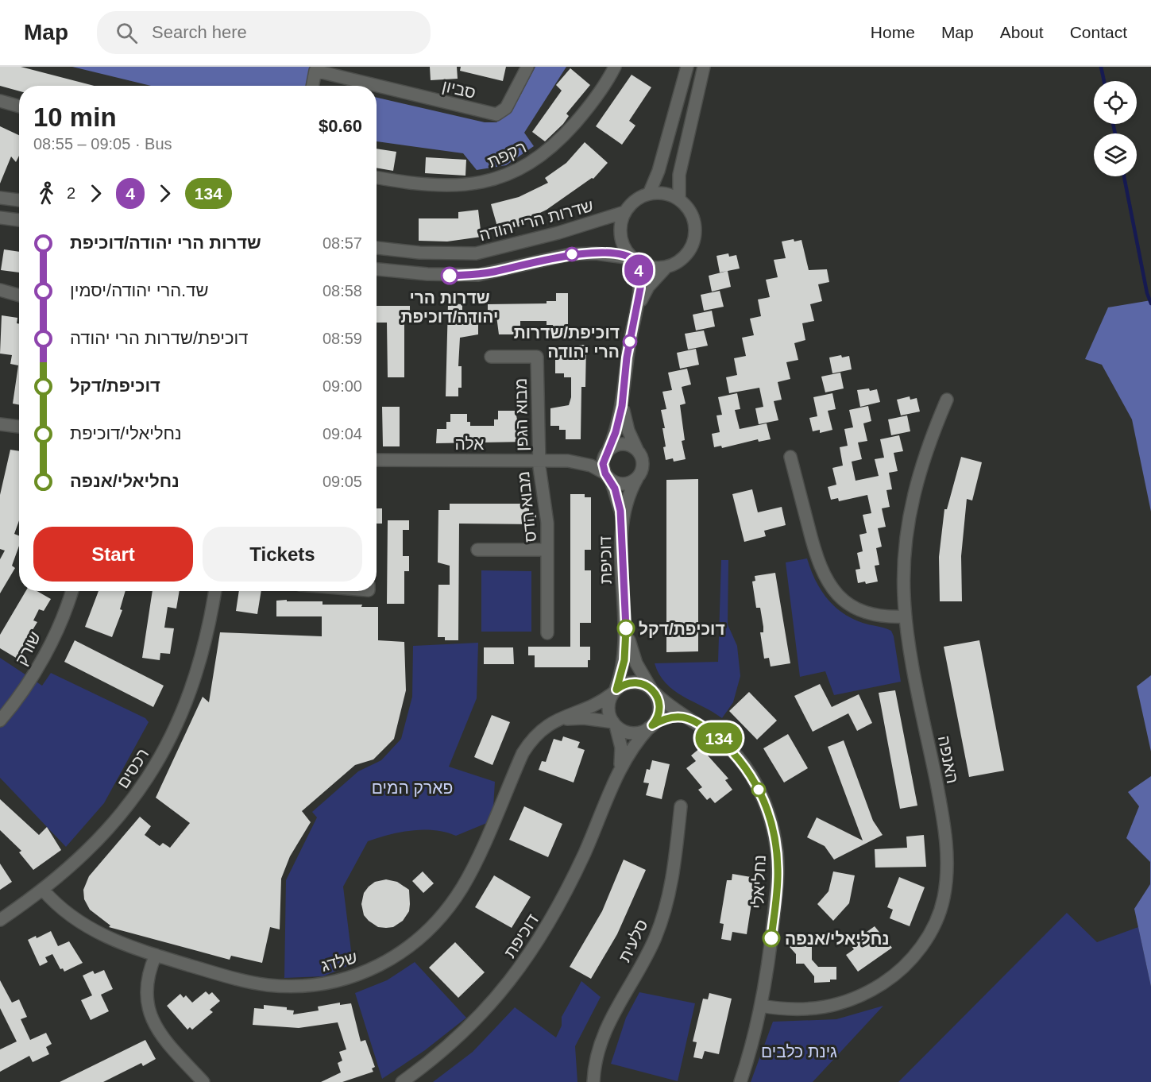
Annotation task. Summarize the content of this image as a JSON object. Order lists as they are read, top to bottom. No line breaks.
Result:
{"streets":{"street":["סביון","רקפת","שדרות הרי יהודה","מבוא הגפן","אלה","מבוא הדס","דוכיפת","שורק","האנפה","רכסים","נחליאלי","סלעית","שלדג"]},"crossings":[["מבוא הגפן","אלה"],["מבוא הגפן","מבוא הדס"],["אלה","מבוא הדס"],["אלה","דוכיפת"],["דוכיפת","נחליאלי"],["דוכיפת","שלדג"],["האנפה","נחליאלי"],["רכסים","שלדג"],["נחליאלי","שלדג"]],"parks":["פארק המים","גינת כלבים"],"places":["שדרות הרי יהודה/דוכיפת","דוכיפת/שדרות הרי יהודה","דוכיפת/דקל","נחליאלי/אנפה"],"lines":["bus line 4","bus line 134"],"page":{"header":"Map","search":"Search here","nav":["Home","Map","About","Contact"],"on_map":["4","134"],"heading":["10 min","08:55 – 09:05 · Bus","$0.60"],"legs":["2","4","134"],"list":[{"name":"שדרות הרי יהודה/דוכיפת","value":"08:57"},{"name":"שד.הרי יהודה/יסמין","value":"08:58"},{"name":"דוכיפת/שדרות הרי יהודה","value":"08:59"},{"name":"דוכיפת/דקל","value":"09:00"},{"name":"נחליאלי/דוכיפת","value":"09:04"},{"name":"נחליאלי/אנפה","value":"09:05"}],"buttons":["Start","Tickets"]}}
